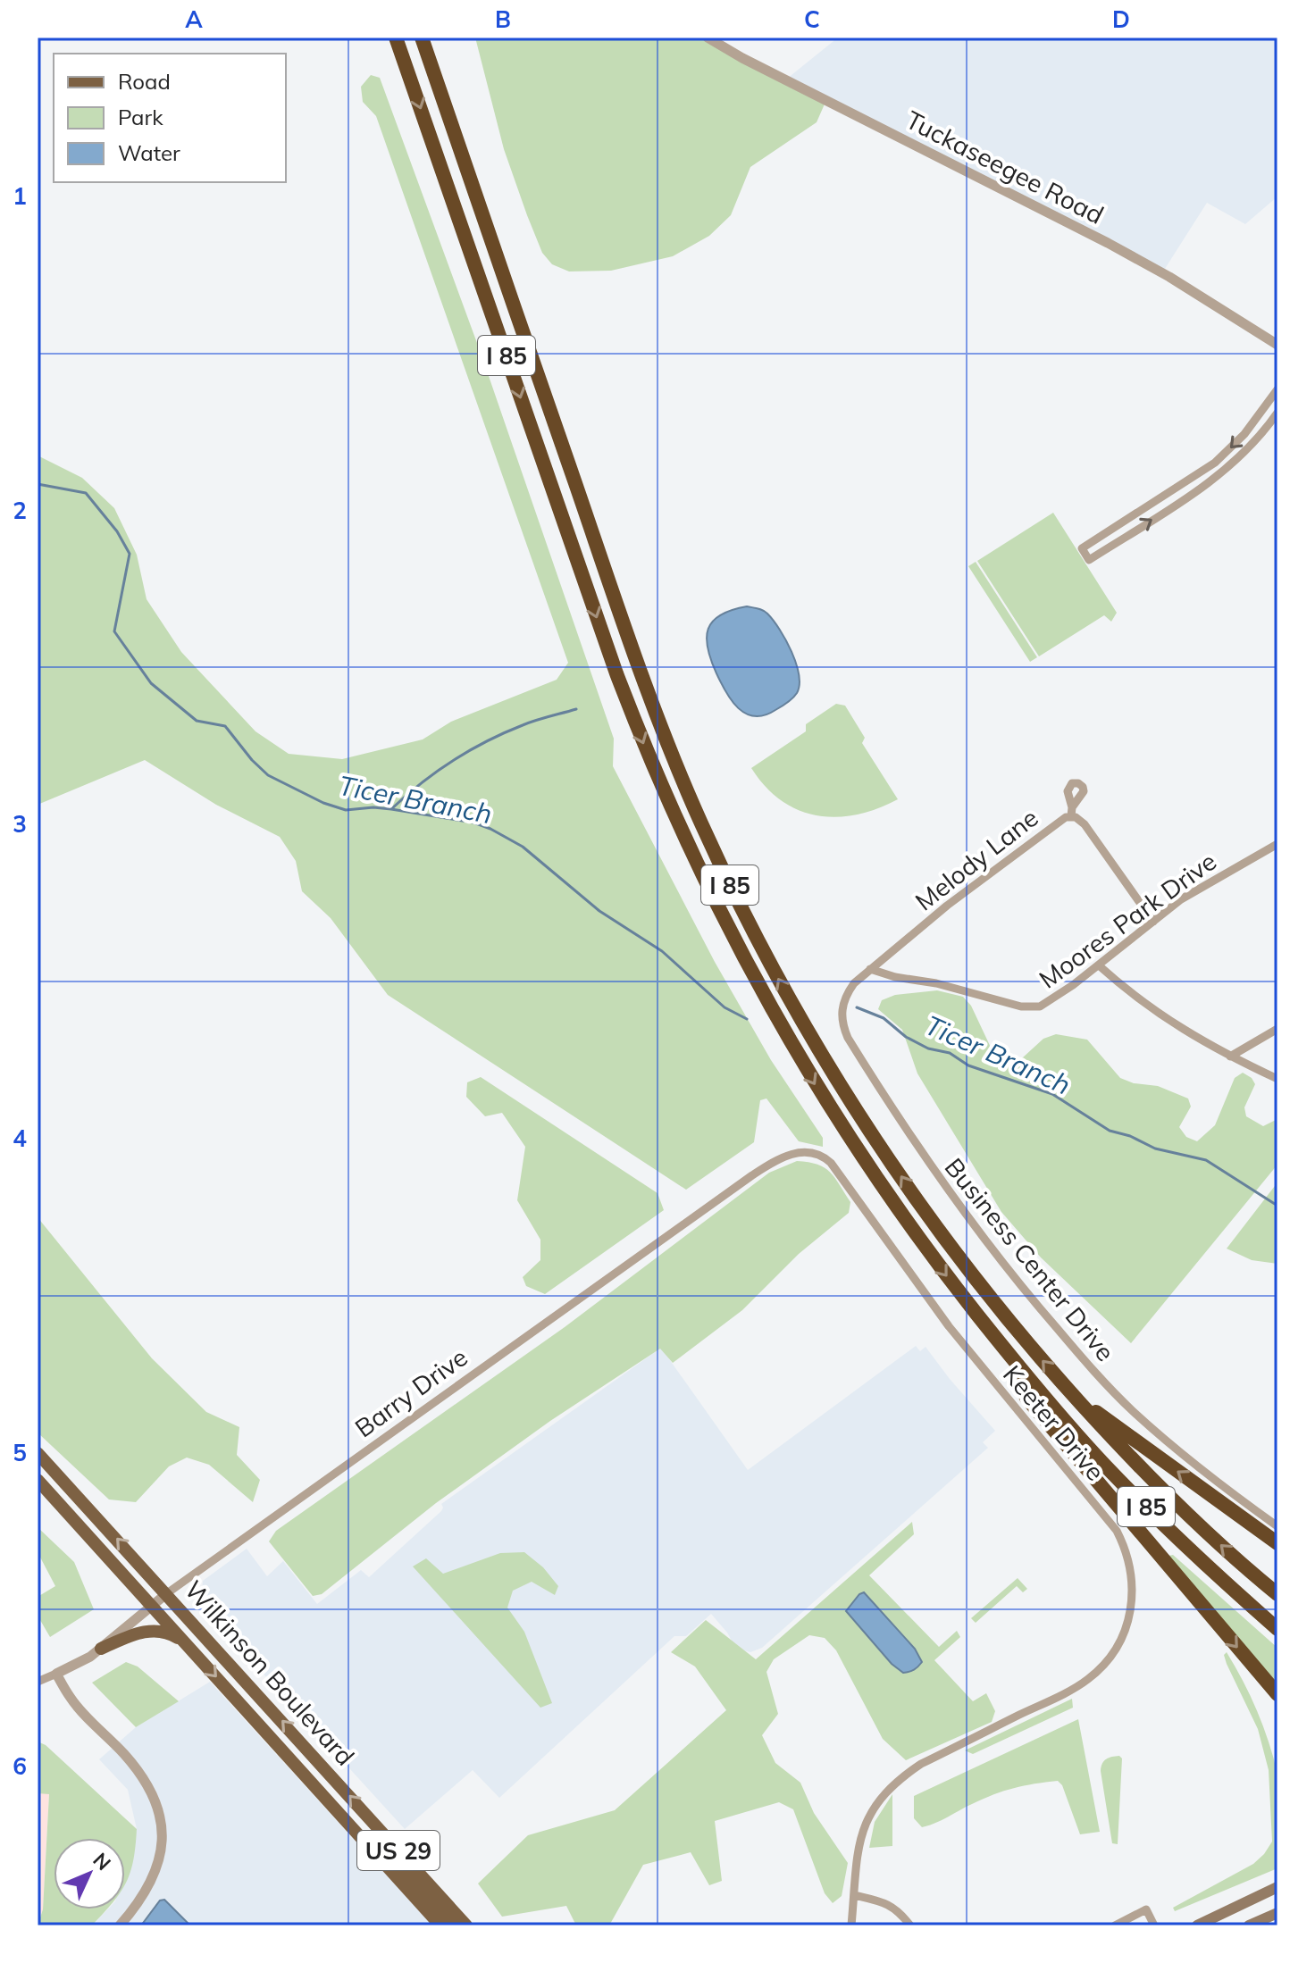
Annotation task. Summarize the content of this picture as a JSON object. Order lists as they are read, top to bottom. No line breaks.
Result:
{"streets":{"highway":["I 85"],"main road":["Wilkinson Boulevard","US 29"],"street":["Tuckaseegee Road","Melody Lane","Moores Park Drive","Business Center Drive","Barry Drive","Keeter Drive"]},"crossings":[["Melody Lane","Moores Park Drive"],["Melody Lane","Business Center Drive"],["Moores Park Drive","Business Center Drive"],["Barry Drive","Keeter Drive"],["Barry Drive","Wilkinson Boulevard"]],"water":["Ticer Branch"],"legend":["Road","Park","Water"],"north":"top right","grid":{"columns":["A","B","C","D"],"rows":["1","2","3","4","5","6"]}}
